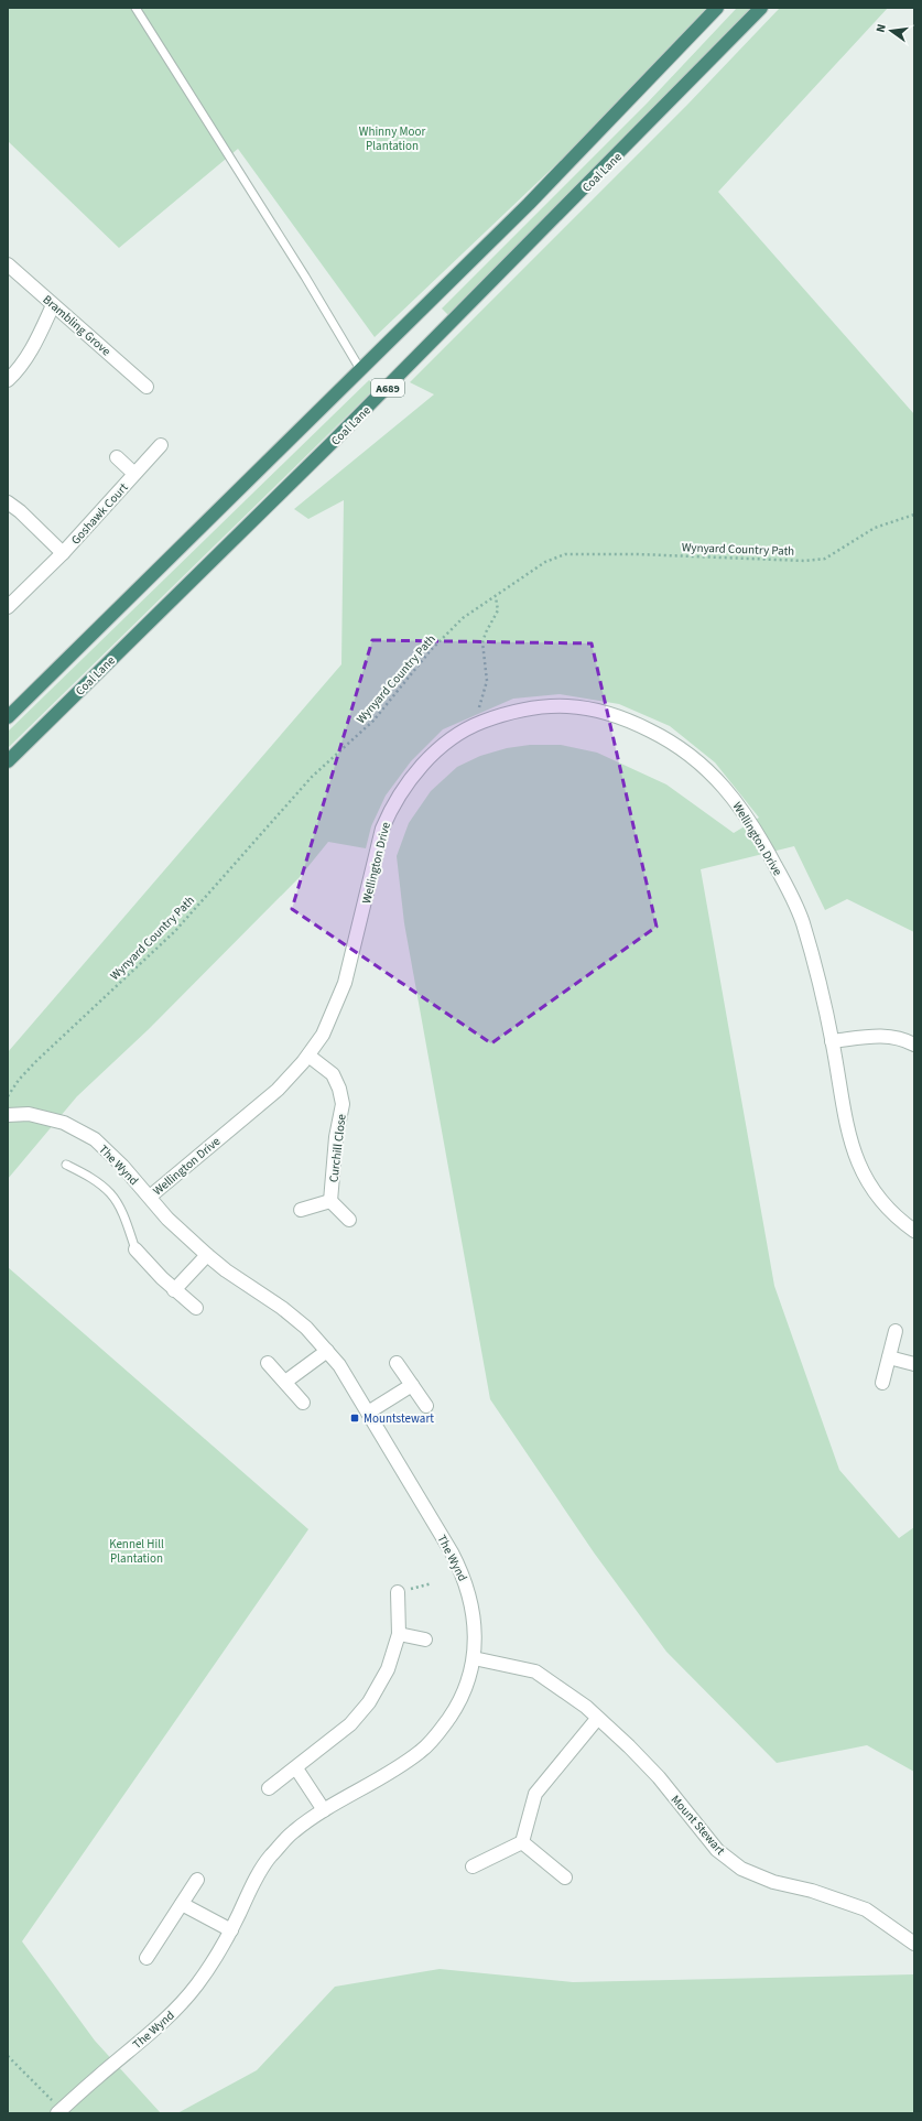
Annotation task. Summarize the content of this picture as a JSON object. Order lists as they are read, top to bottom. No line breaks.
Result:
{"streets":{"highway":["Coal Lane","A689"],"street":["Brambling Grove","Goshawk Court","Wellington Drive","Curchill Close","The Wynd","Mount Stewart"],"path":["Wynyard Country Path"]},"crossings":[["Wellington Drive","Curchill Close"],["Wellington Drive","The Wynd"],["The Wynd","Mount Stewart"]],"parks":["Whinny Moor Plantation","Kennel Hill Plantation"],"places":{"transit":["Mountstewart"]},"north":"left"}
